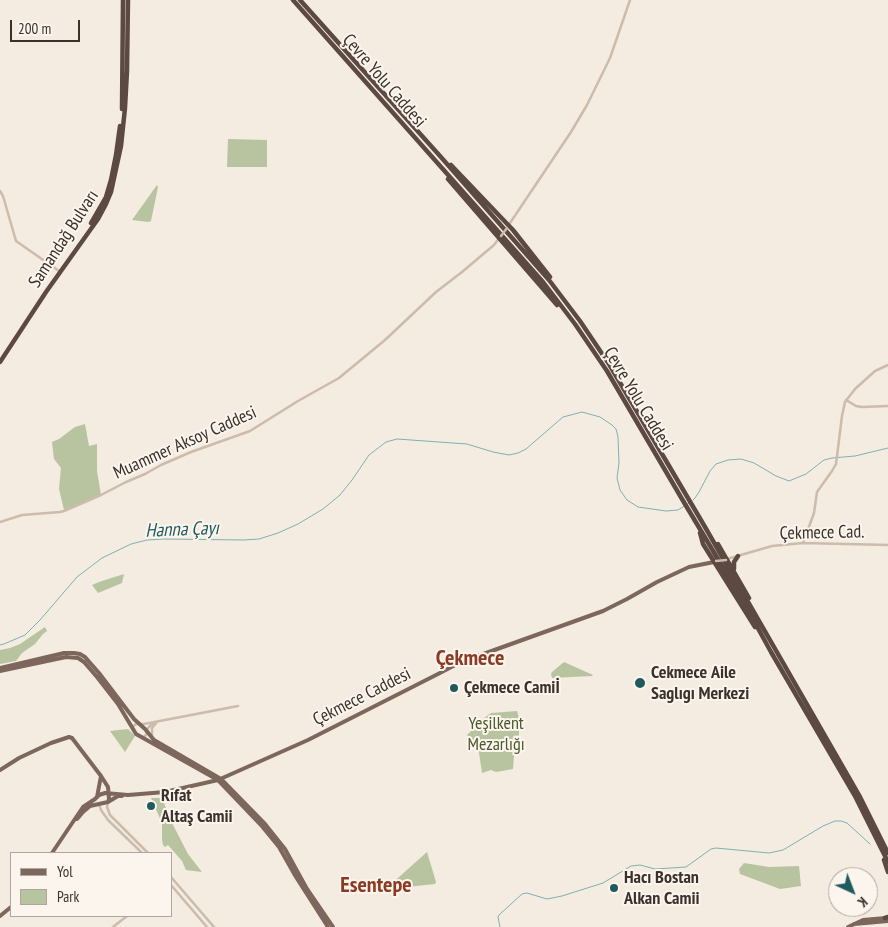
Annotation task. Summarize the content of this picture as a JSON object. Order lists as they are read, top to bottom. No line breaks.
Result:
{"streets":{"highway":["Çevre Yolu Caddesi","Samandağ Bulvarı"],"main road":["Çekmece Caddesi"],"street":["Muammer Aksoy Caddesi","Çekmece Cad."]},"crossings":[["Çekmece Cad.","Çekmece Caddesi"]],"districts":["Çekmece","Esentepe"],"water":["Hanna Çayı"],"parks":["Yeşilkent Mezarlığı"],"places":["Cekmece Aile Saglıgı Merkezi","Çekmece Camiİ","Rıfat Altaş Camii","Hacı Bostan Alkan Camii"],"legend":["Yol","Park"],"scale_bar":"200 m","north":"bottom right"}
